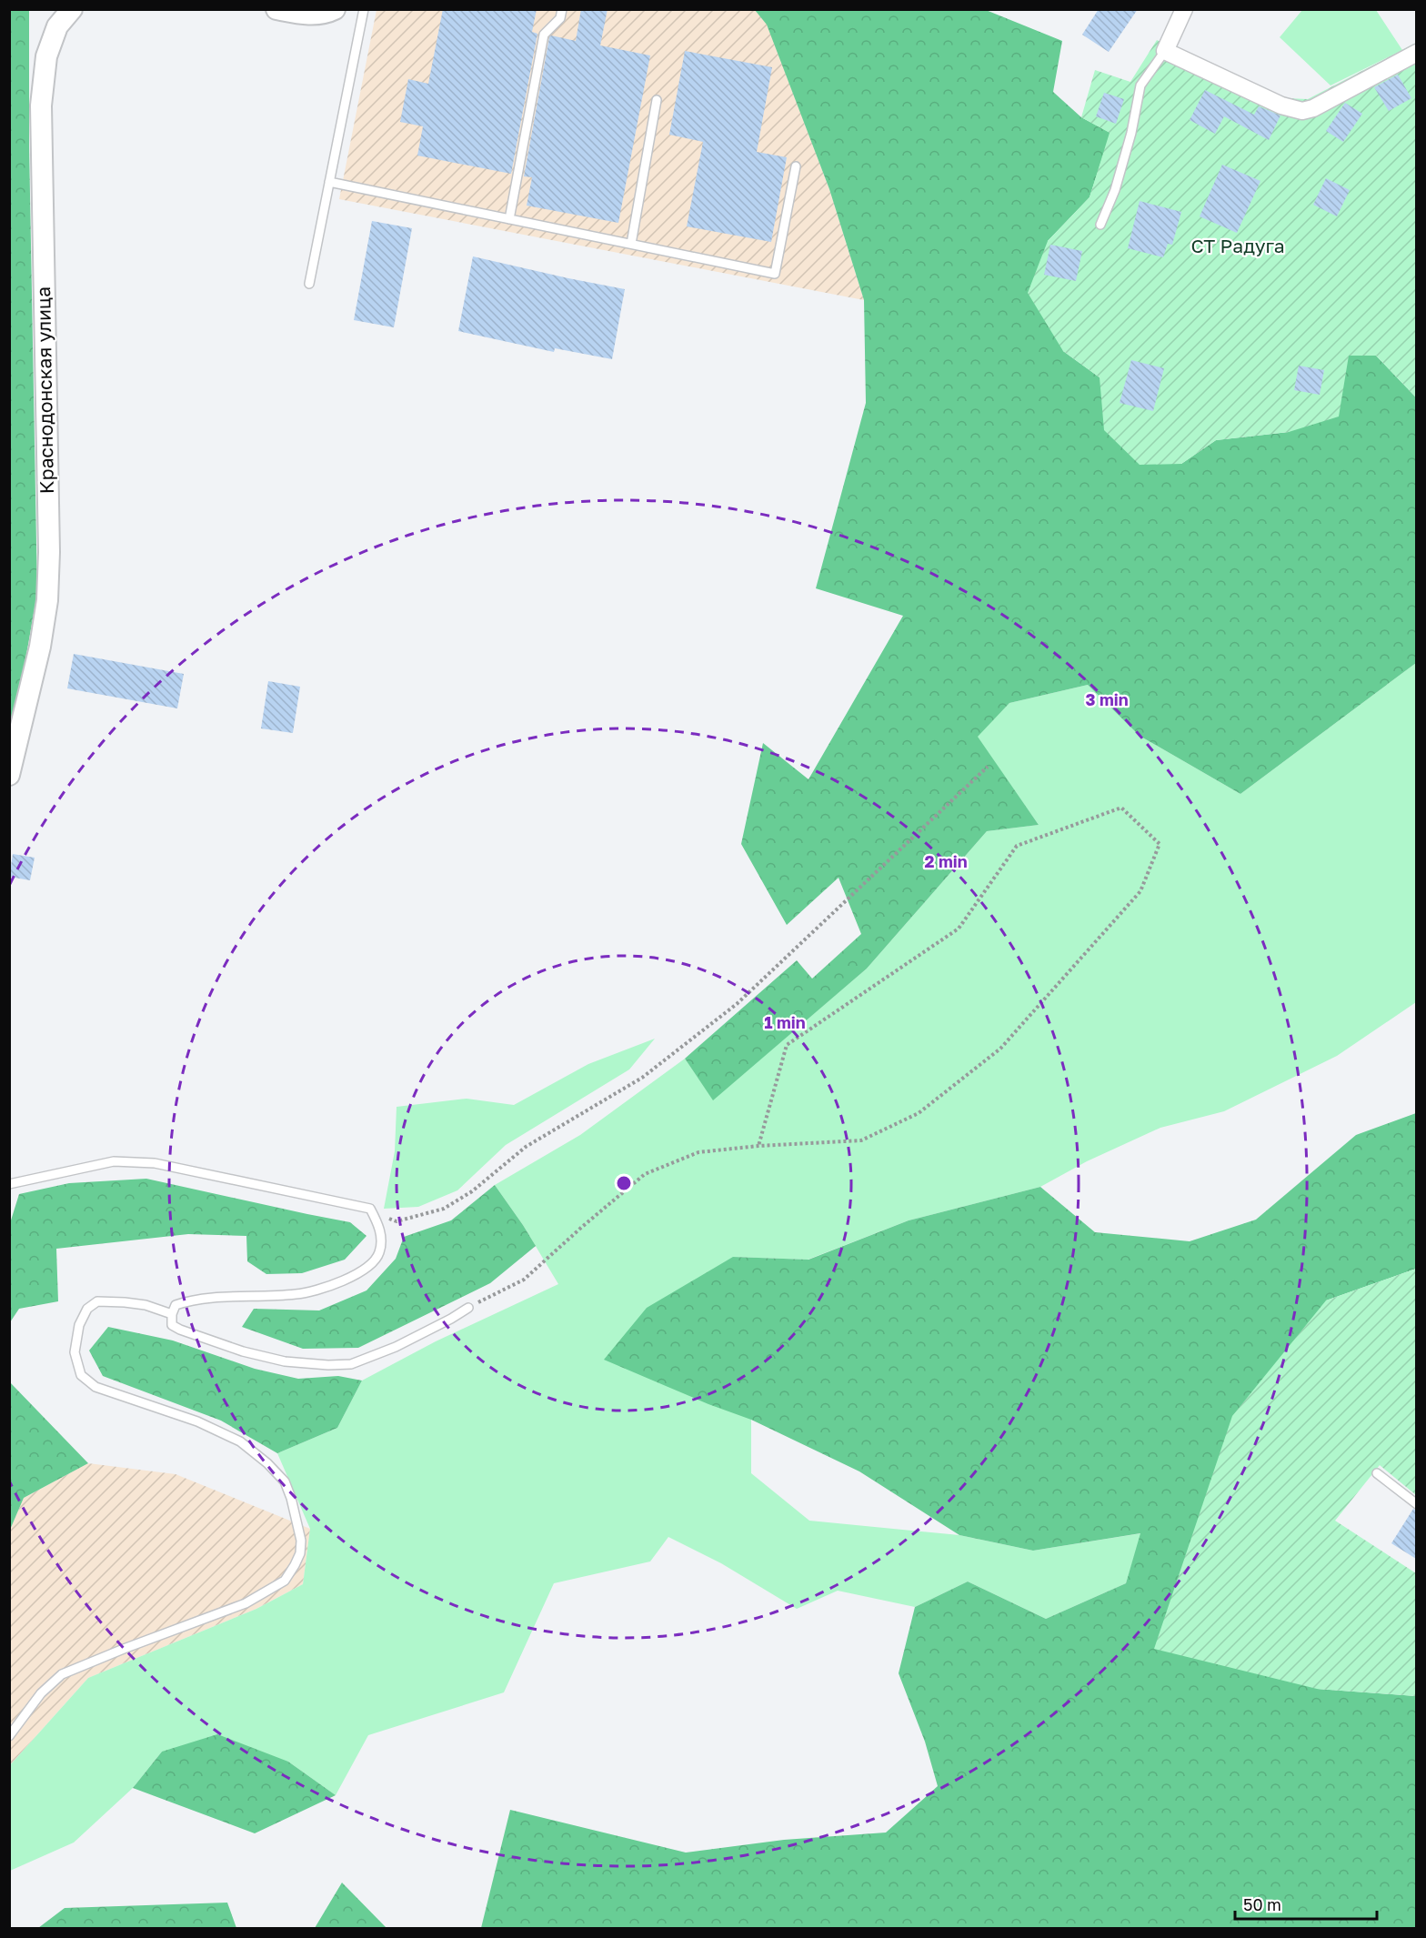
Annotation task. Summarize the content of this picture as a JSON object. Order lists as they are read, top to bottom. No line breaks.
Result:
{"streets":{"street":["Краснодонская улица"]},"parks":["СТ Радуга"],"scale_bar":"50 m","rings":["3 min","2 min","1 min"]}
